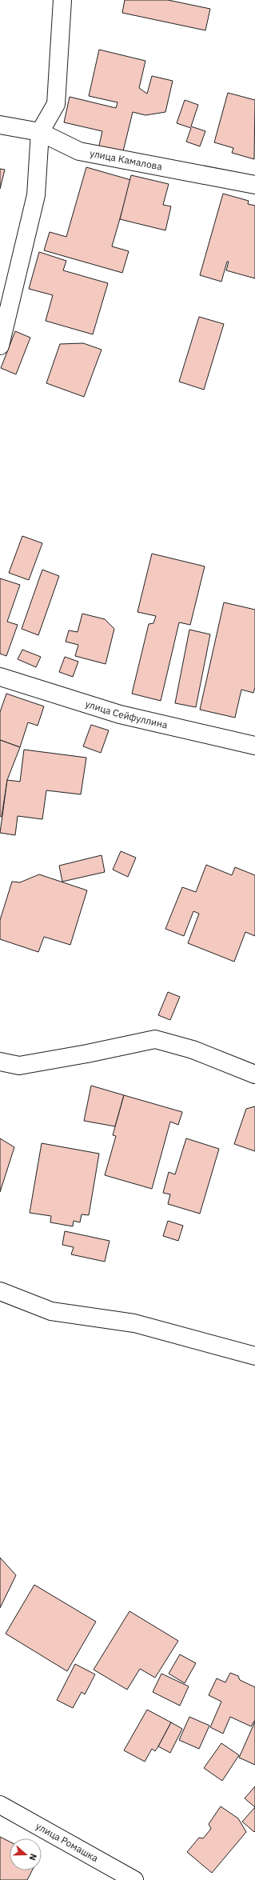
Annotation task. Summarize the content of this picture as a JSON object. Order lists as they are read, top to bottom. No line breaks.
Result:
{"streets":{"street":["улица Камалова","улица Сейфуллина","улица Ромашка"]},"north":"right"}
